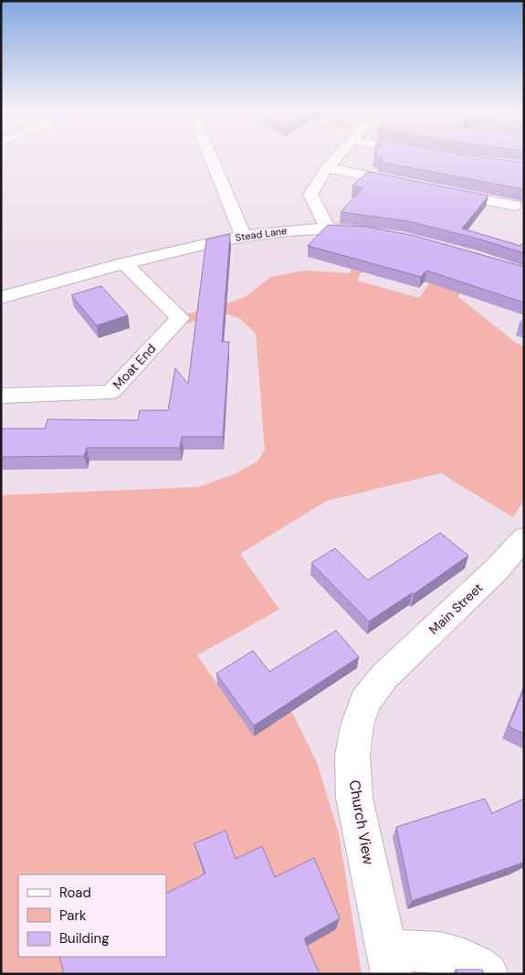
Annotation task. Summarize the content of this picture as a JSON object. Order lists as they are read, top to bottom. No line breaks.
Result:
{"streets":{"street":["Stead Lane","Moat End","Main Street","Church View"]},"crossings":[["Stead Lane","Moat End"],["Main Street","Church View"]],"legend":["Road","Park","Building"]}
